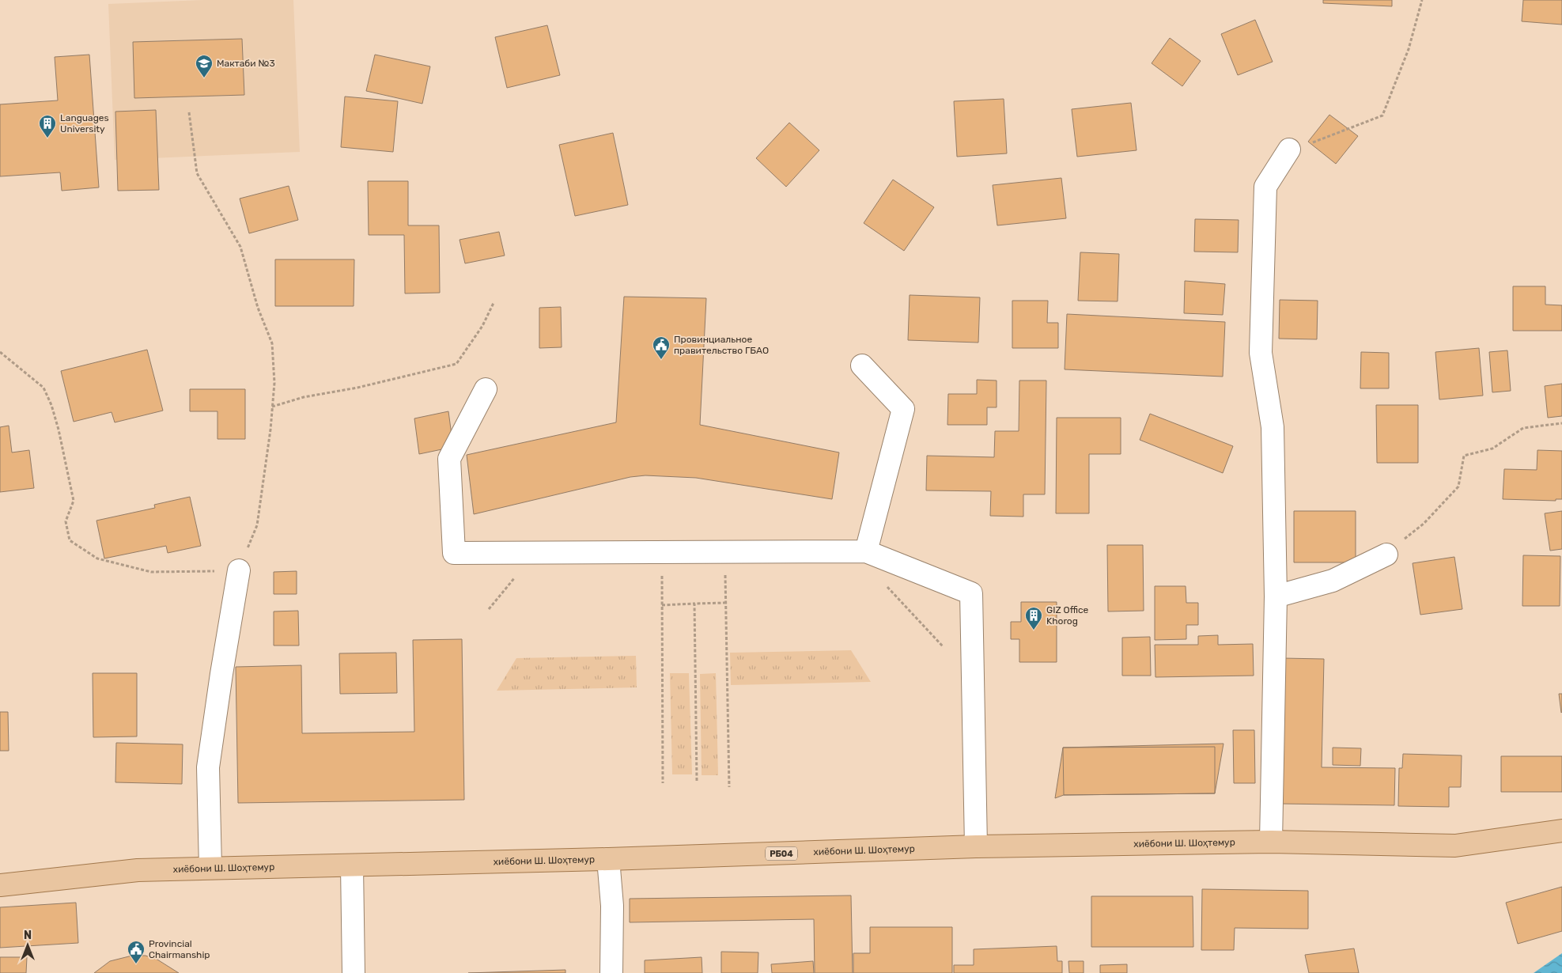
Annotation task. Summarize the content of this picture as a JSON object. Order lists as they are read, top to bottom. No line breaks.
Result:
{"streets":{"main road":["хиёбони Ш. Шоҳтемур","РБ04"]},"places":{"school or university":["Мактаби №3"],"building":["Languages University","GIZ Office Khorog"],"public building":["Провинциальное правительство ГБАО","Provincial Chairmanship"]},"north":"top"}
